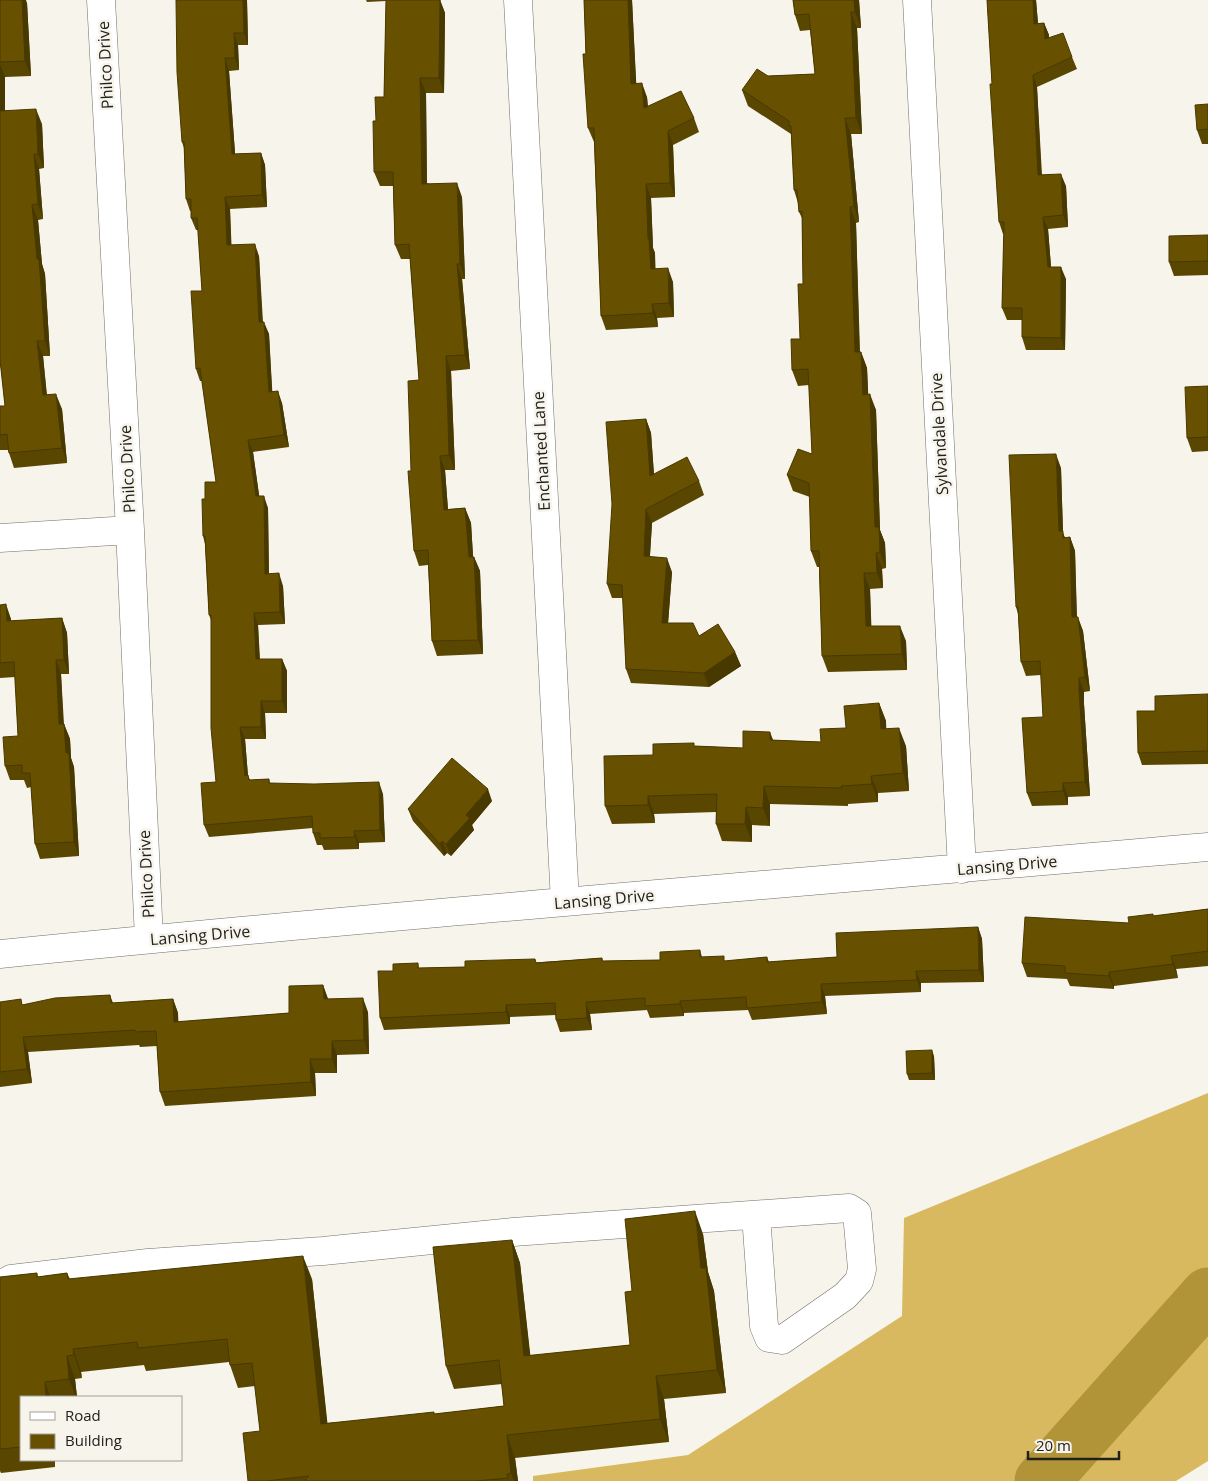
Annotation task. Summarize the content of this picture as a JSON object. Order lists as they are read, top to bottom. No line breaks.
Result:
{"streets":{"street":["Philco Drive","Sylvandale Drive","Enchanted Lane","Lansing Drive"]},"crossings":[["Philco Drive","Lansing Drive"],["Sylvandale Drive","Lansing Drive"],["Enchanted Lane","Lansing Drive"]],"legend":["Road","Building"],"scale_bar":"20 m"}
